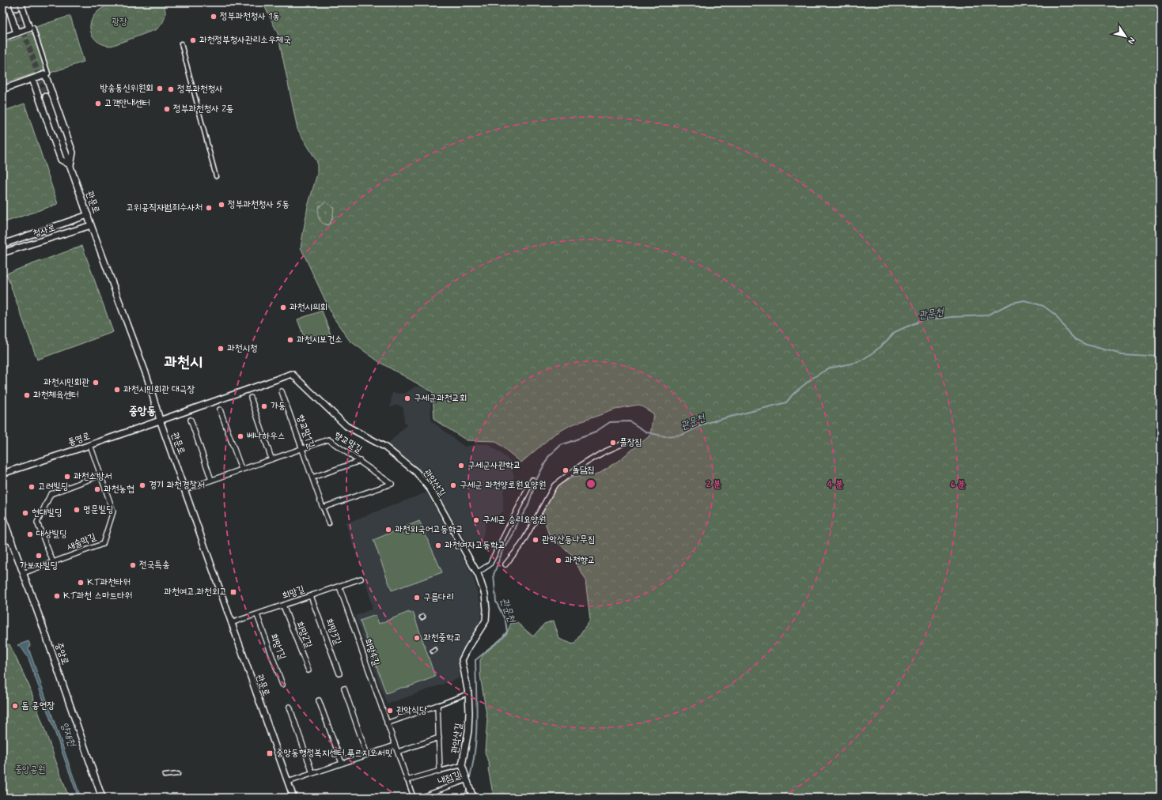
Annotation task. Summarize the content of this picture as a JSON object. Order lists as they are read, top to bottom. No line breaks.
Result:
{"streets":{"street":["관문로","청사로","향교말1길","통영로","향교말길","관악산길","새술막길","희망길","희망3길","희망2길","희망1길","희망4길","중앙로","내점길"]},"crossings":[["관문로","청사로"],["관문로","통영로"],["관문로","향교말길"],["관문로","관악산길"],["관문로","희망길"],["향교말1길","향교말길"],["통영로","관악산길"],["통영로","새술막길"],["관악산길","내점길"],["새술막길","중앙로"],["희망길","희망3길"],["희망길","희망2길"],["희망길","희망1길"],["희망길","희망4길"]],"districts":["과천시","중앙동"],"water":["관문천","양재천"],"parks":["광장","중앙공원"],"places":{"other":["정부과천청사 1동","과천정부청사관리소우체국","방송통신위원회","정부과천청사","고객안내센터","정부과천청사 2동","정부과천청사 5동","고위공직자범죄수사처","과천시의회","과천시보건소","과천시청","과천시민회관","과천시민회관 대극장","과천체육센터","구세군과천교회","가동","베나하우스","풀장집","구세군사관학교","돌담집","과천소방서","경기 과천경찰서","구세군 과천양로원요양원","고려빌딩","과천농협","명문빌딩","현대빌딩","구세군 승리요양원","과천외국어고등학교","대상빌딩","관악산등나무집","과천여자고등학교","가보자빌딩","과천향교","전국특송","KT과천타워","KT과천 스마트타워","구름다리","과천중학교","돔 공연장","관악식당"],"transit":["과천여고.과천외고","중앙동행정복지센터.푸르지오써밋"]},"north":"bottom right","rings":["2 분","4 분","6 분"]}
